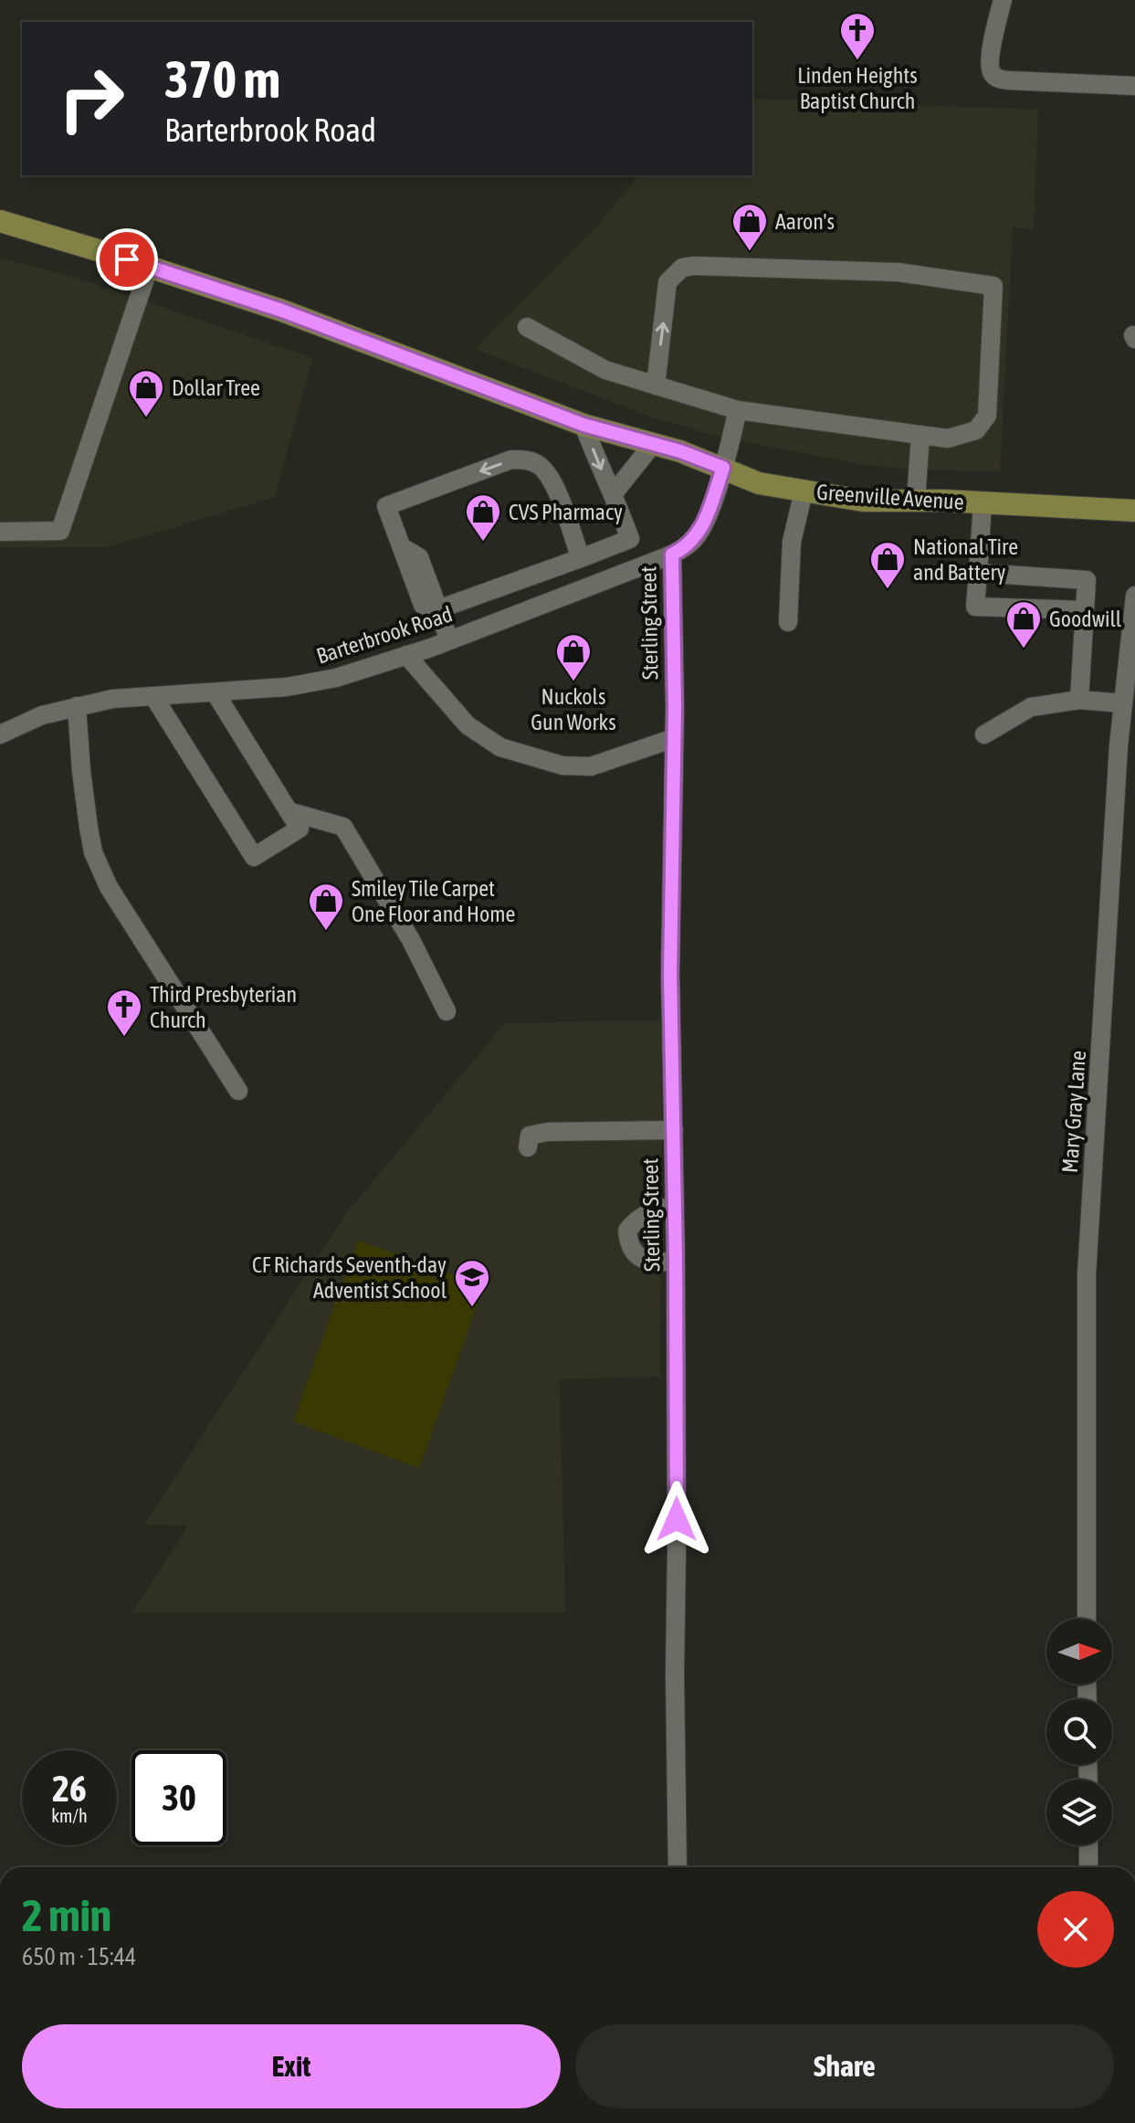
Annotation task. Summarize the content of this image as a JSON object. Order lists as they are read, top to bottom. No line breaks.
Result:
{"streets":{"main road":["Greenville Avenue"],"street":["Sterling Street","Barterbrook Road","Mary Gray Lane"]},"crossings":[["Greenville Avenue","Barterbrook Road"],["Sterling Street","Barterbrook Road"]],"places":{"church":["Linden Heights Baptist Church","Third Presbyterian Church"],"shop":["Aaron's","Dollar Tree","CVS Pharmacy","National Tire and Battery","Goodwill","Nuckols Gun Works","Smiley Tile Carpet One Floor and Home"],"school or university":["CF Richards Seventh-day Adventist School"]},"north":"right","page":{"turn":["370 m","Barterbrook Road"],"speed":"26 km/h","limit":"30","heading":["2 min","650 m · 15:44"],"buttons":["Exit","Share"]}}
